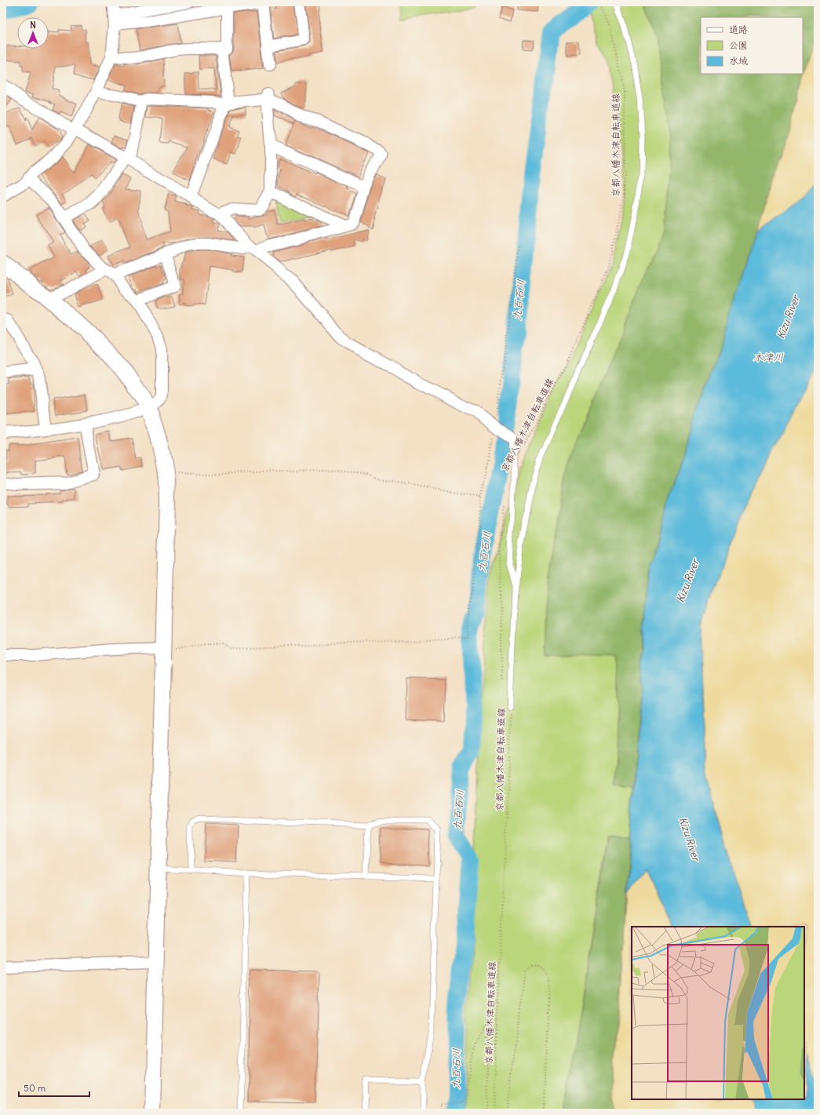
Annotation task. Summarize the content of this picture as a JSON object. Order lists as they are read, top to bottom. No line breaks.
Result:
{"streets":{"path":["京都八幡木津自転車道線"]},"water":["九百石川","Kizu River","木津川"],"legend":["道路","公園","水域"],"scale_bar":"50 m","north":"top"}
